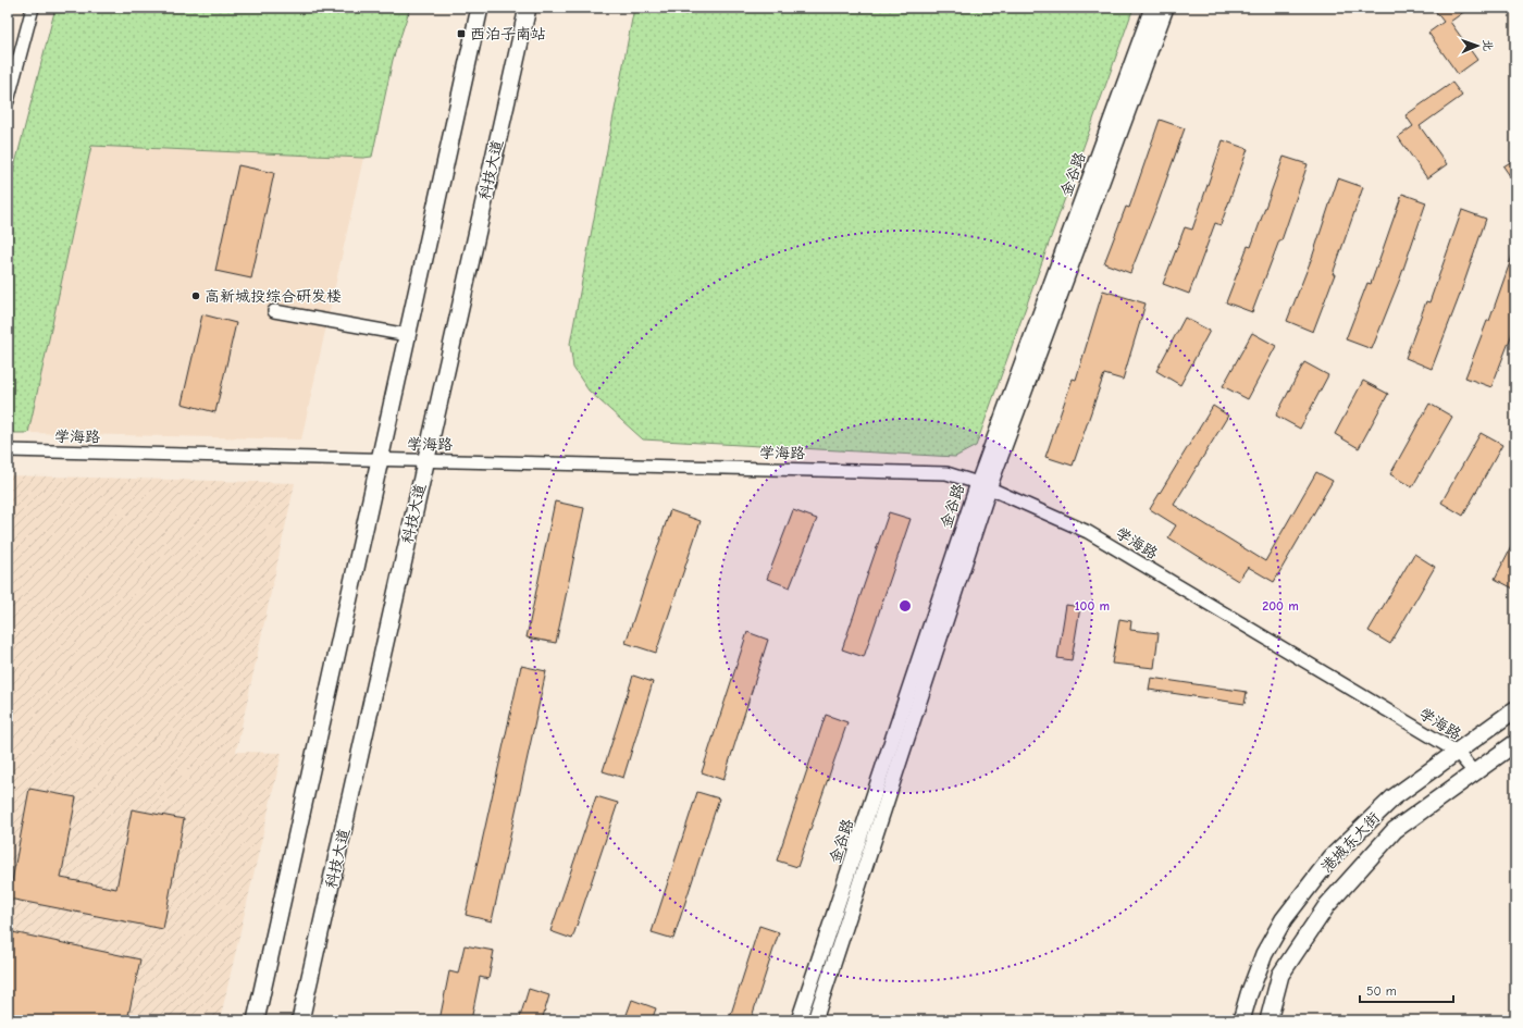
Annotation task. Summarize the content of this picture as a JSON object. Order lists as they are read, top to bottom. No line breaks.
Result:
{"streets":{"main road":["科技大道","港城东大街"],"street":["金谷路","学海路"]},"crossings":[["科技大道","学海路"],["金谷路","学海路"],["学海路","港城东大街"]],"places":{"transit":["西泊子南站"],"other":["高新城投综合研发楼"]},"scale_bar":"50 m","north":"right","rings":["100 m","200 m"]}
